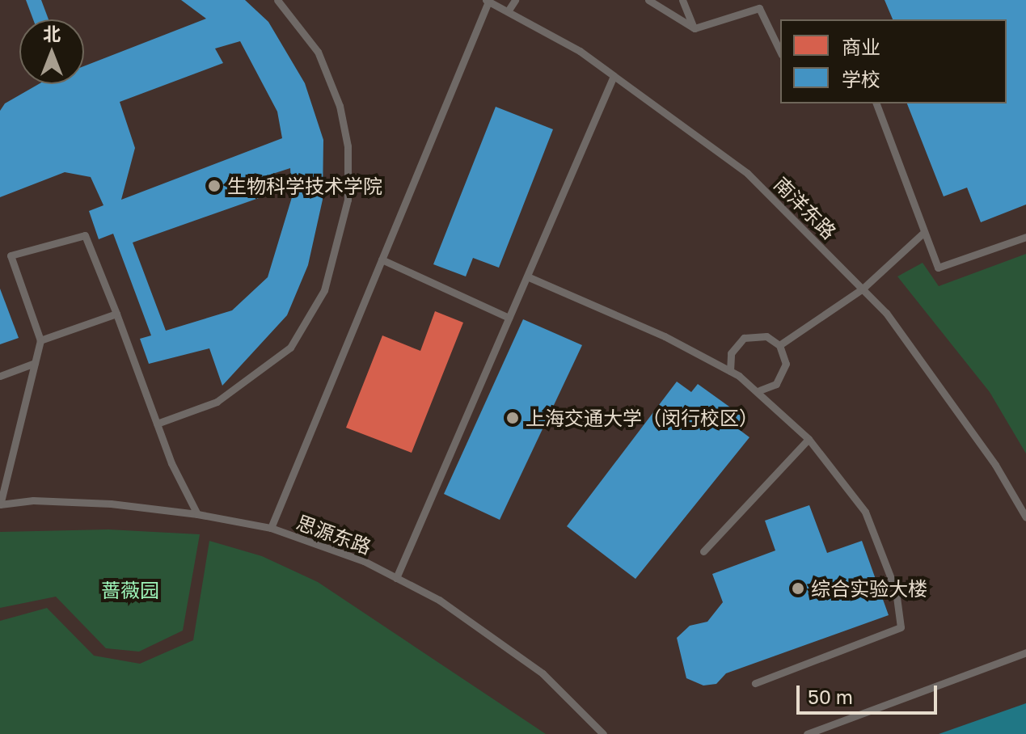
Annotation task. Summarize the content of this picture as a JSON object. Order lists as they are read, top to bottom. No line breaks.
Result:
{"streets":{"lane":["南洋东路","思源东路"]},"parks":["蔷薇园"],"places":["生物科学技术学院","上海交通大学（闵行校区）","综合实验大楼"],"legend":["商业","学校"],"scale_bar":"50 m","north":"top"}
